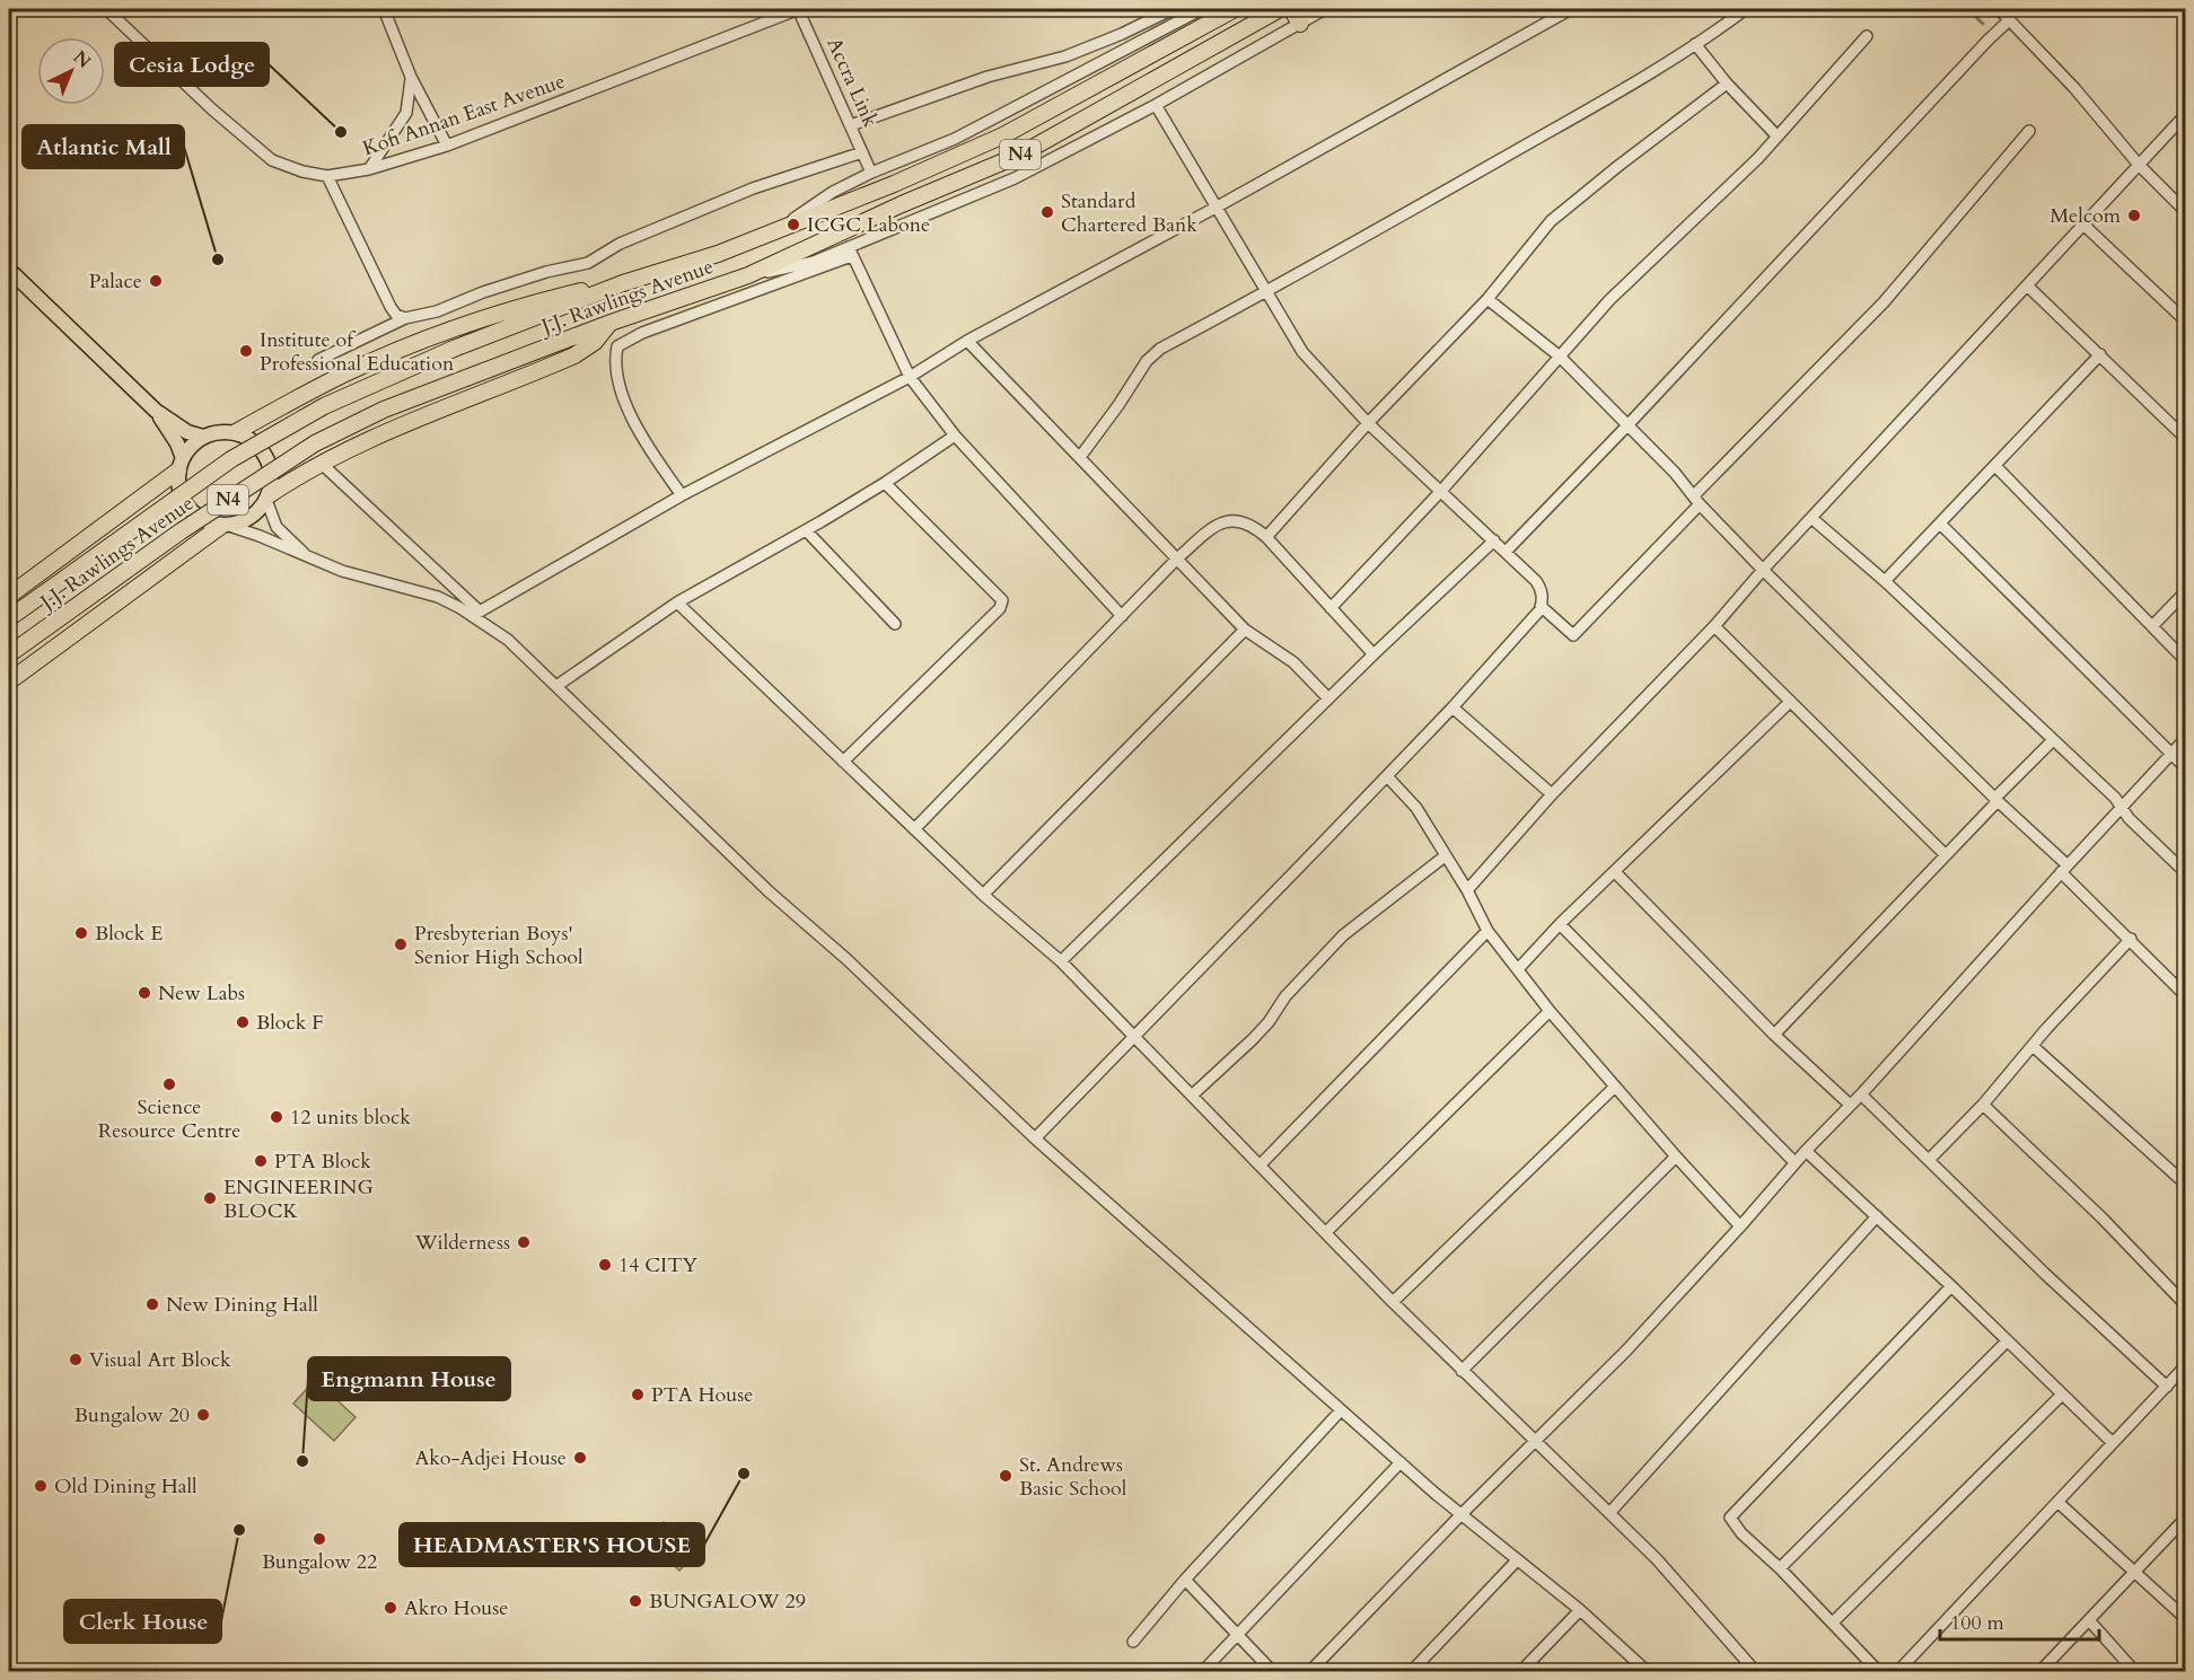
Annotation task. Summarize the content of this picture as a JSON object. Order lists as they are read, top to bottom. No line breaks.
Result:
{"streets":{"highway":["N4","J.J. Rawlings Avenue"],"street":["Accra Link","Kofi Annan East Avenue"]},"crossings":[["Accra Link","Kofi Annan East Avenue"]],"places":["Cesia Lodge","Standard Chartered Bank","Melcom","ICGC Labone","Atlantic Mall","Palace","Institute of Professional Education","Block E","Presbyterian Boys' Senior High School","New Labs","Block F","Science Resource Centre","12 units block","PTA Block","ENGINEERING BLOCK","Wilderness","14 CITY","New Dining Hall","Visual Art Block","PTA House","Bungalow 20","Ako-Adjei House","Engmann House","HEADMASTER'S HOUSE","St. Andrews Basic School","Old Dining Hall","Clerk House","Bungalow 22","BUNGALOW 29","Akro House"],"scale_bar":"100 m","north":"top right"}
